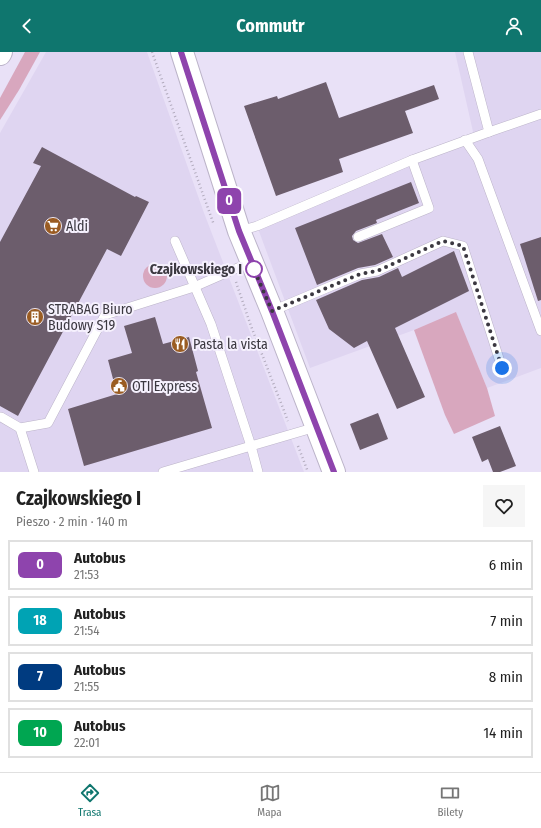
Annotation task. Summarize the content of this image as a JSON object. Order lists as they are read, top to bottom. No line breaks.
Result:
{"places":{"supermarket":["Aldi"],"other":["Czajkowskiego I"],"building":["STRABAG Biuro Budowy S19"],"restaurant":["Pasta la vista"],"public building":["OTI Express"]},"lines":["bus line 0"],"page":{"header":"Commutr","on_map":"0","heading":["Czajkowskiego I","Pieszo · 2 min · 140 m"],"list":[{"mark":"0","name":"Autobus","note":"21:53","value":"6 min"},{"mark":"18","name":"Autobus","note":"21:54","value":"7 min"},{"mark":"7","name":"Autobus","note":"21:55","value":"8 min"},{"mark":"10","name":"Autobus","note":"22:01","value":"14 min"}],"tabs":["Trasa","Mapa","Bilety"]}}
